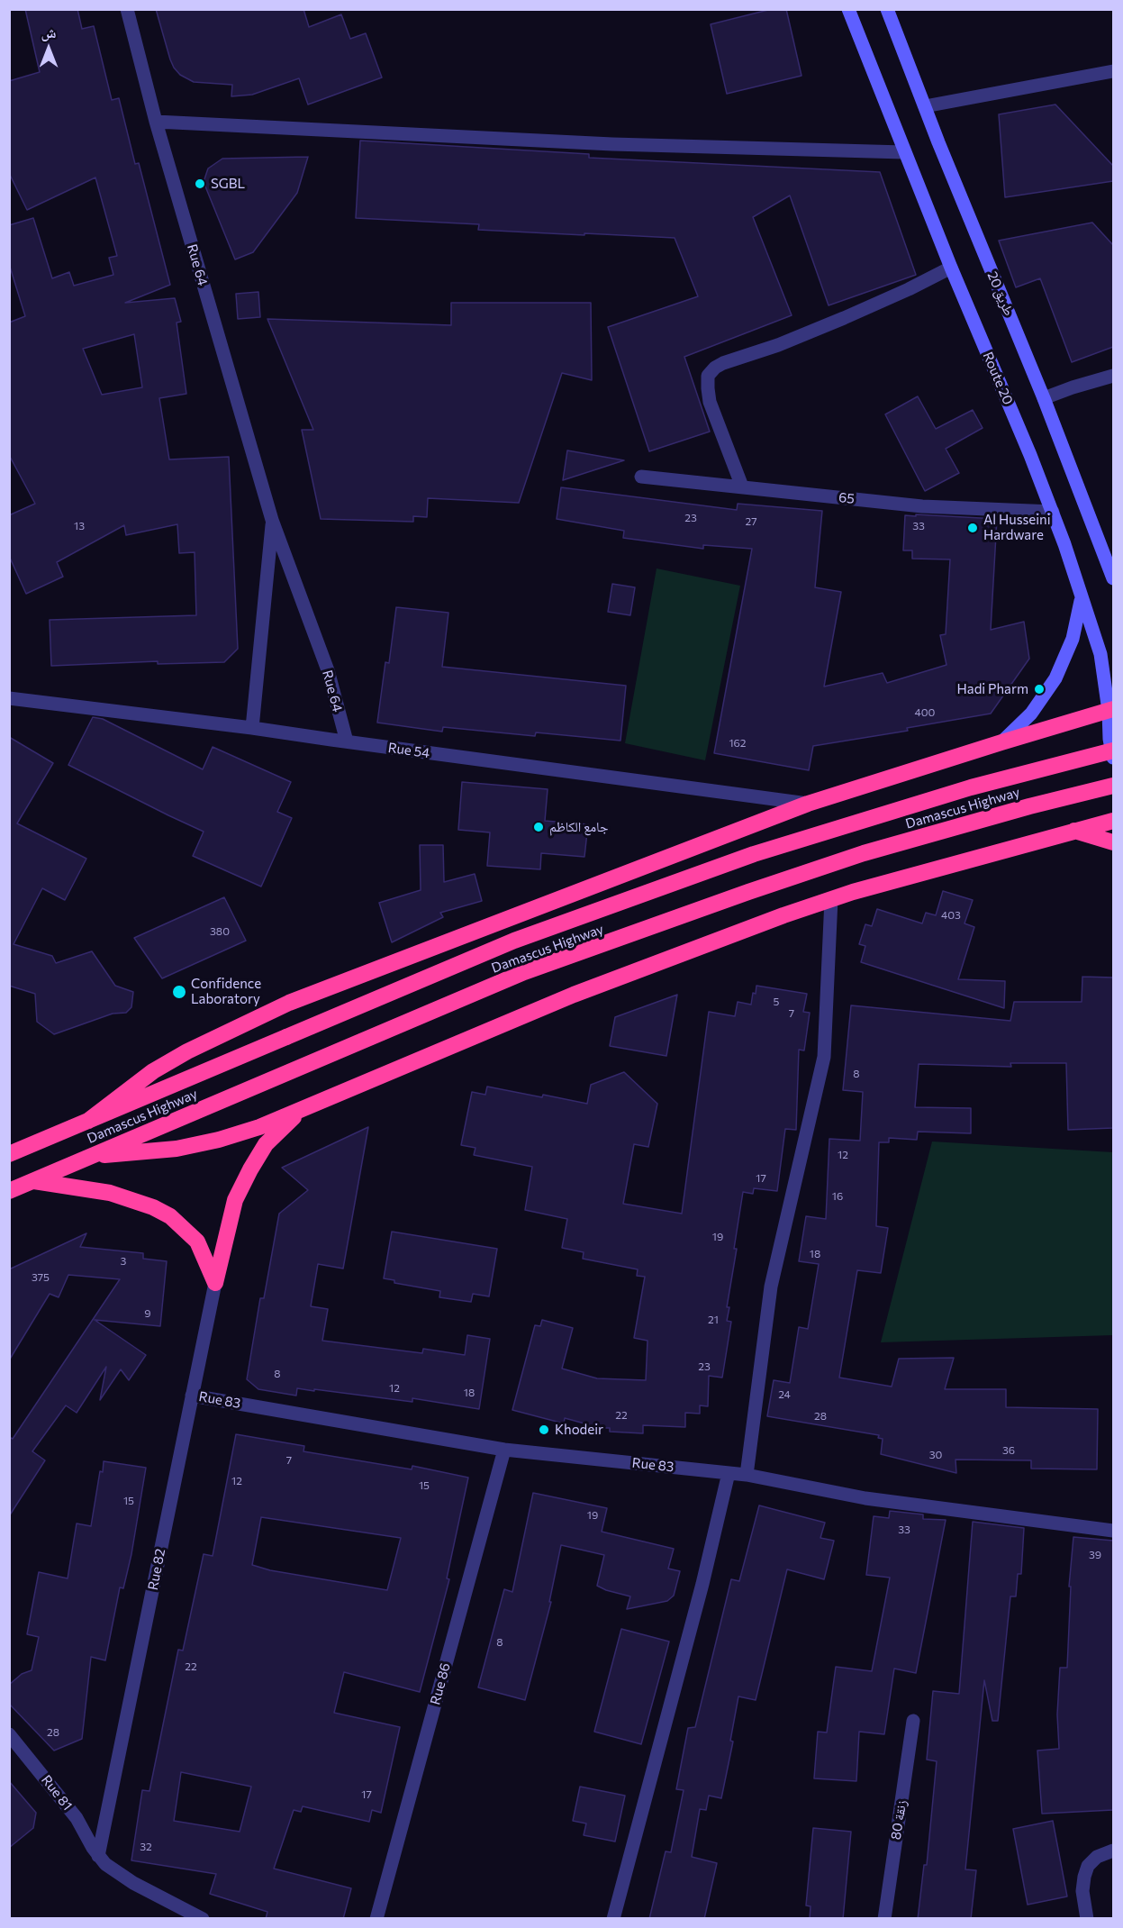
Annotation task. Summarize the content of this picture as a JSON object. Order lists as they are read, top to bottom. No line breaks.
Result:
{"streets":{"highway":["Damascus Highway"],"main road":["طريق 20","Route 20"],"street":["Rue 64","65","Rue 54","Rue 83","Rue 82","Rue 86","Rue 81","زنقة 80"]},"crossings":[["Rue 64","Rue 54"],["Route 20","65"],["Rue 83","Rue 82"],["Rue 83","Rue 86"],["Rue 82","Rue 81"]],"places":["SGBL","Al Husseini Hardware","Hadi Pharm","جامع الكاظم","Confidence Laboratory","Khodeir"],"house_numbers":["23","27","13","33","400","162","403","380","5","7","8","12","17","16","19","18","3","375","9","21","23","8","12","18","24","22","28","36","30","7","12","15","15","19","33","39","8","22","28","17","32"],"north":"top"}
